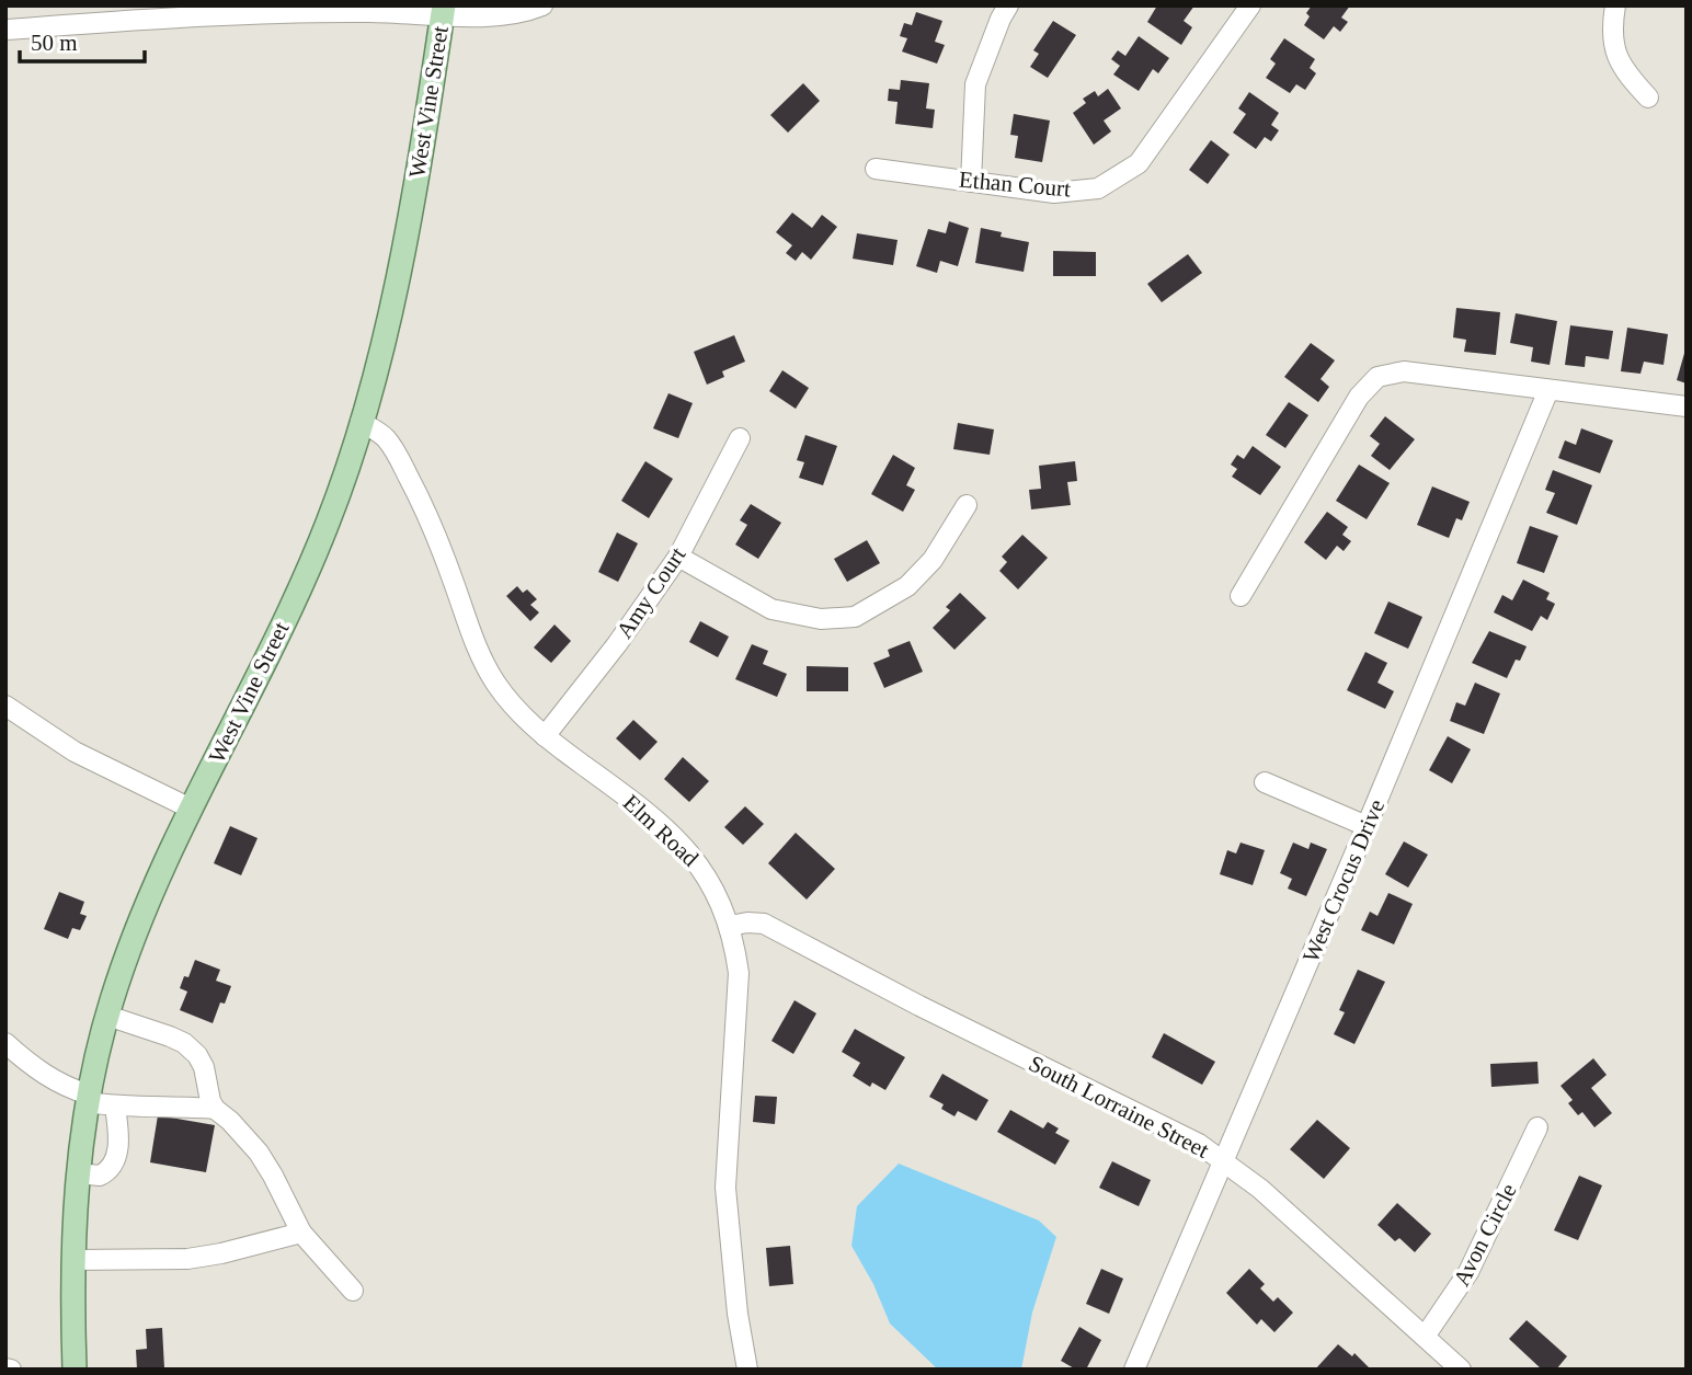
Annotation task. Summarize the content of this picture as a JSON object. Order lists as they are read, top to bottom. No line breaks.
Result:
{"streets":{"main road":["West Vine Street"],"street":["Ethan Court","Amy Court","Elm Road","West Crocus Drive","South Lorraine Street","Avon Circle"]},"crossings":[["West Vine Street","Elm Road"],["Amy Court","Elm Road"],["Elm Road","South Lorraine Street"],["West Crocus Drive","South Lorraine Street"],["South Lorraine Street","Avon Circle"]],"scale_bar":"50 m"}
